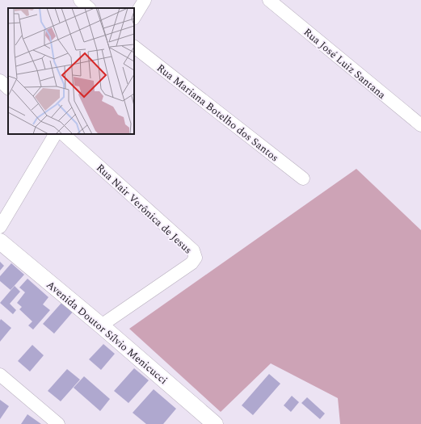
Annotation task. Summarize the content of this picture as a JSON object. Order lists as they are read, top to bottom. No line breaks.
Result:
{"streets":{"main road":["Avenida Doutor Sílvio Menicucci"],"street":["Rua José Luiz Santana","Rua Mariana Botelho dos Santos","Rua Nair Verônica de Jesus"]},"crossings":[["Rua Nair Verônica de Jesus","Avenida Doutor Sílvio Menicucci"]]}
